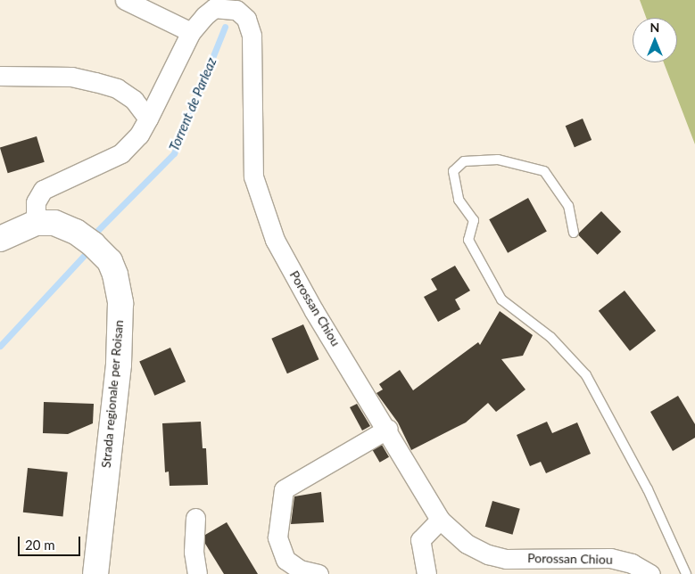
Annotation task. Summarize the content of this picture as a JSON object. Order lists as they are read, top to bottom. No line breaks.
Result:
{"streets":{"main road":["Strada regionale per Roisan"],"street":["Porossan Chiou"]},"crossings":[["Porossan Chiou","Strada regionale per Roisan"]],"water":["Torrent de Parleaz"],"scale_bar":"20 m","north":"top"}
